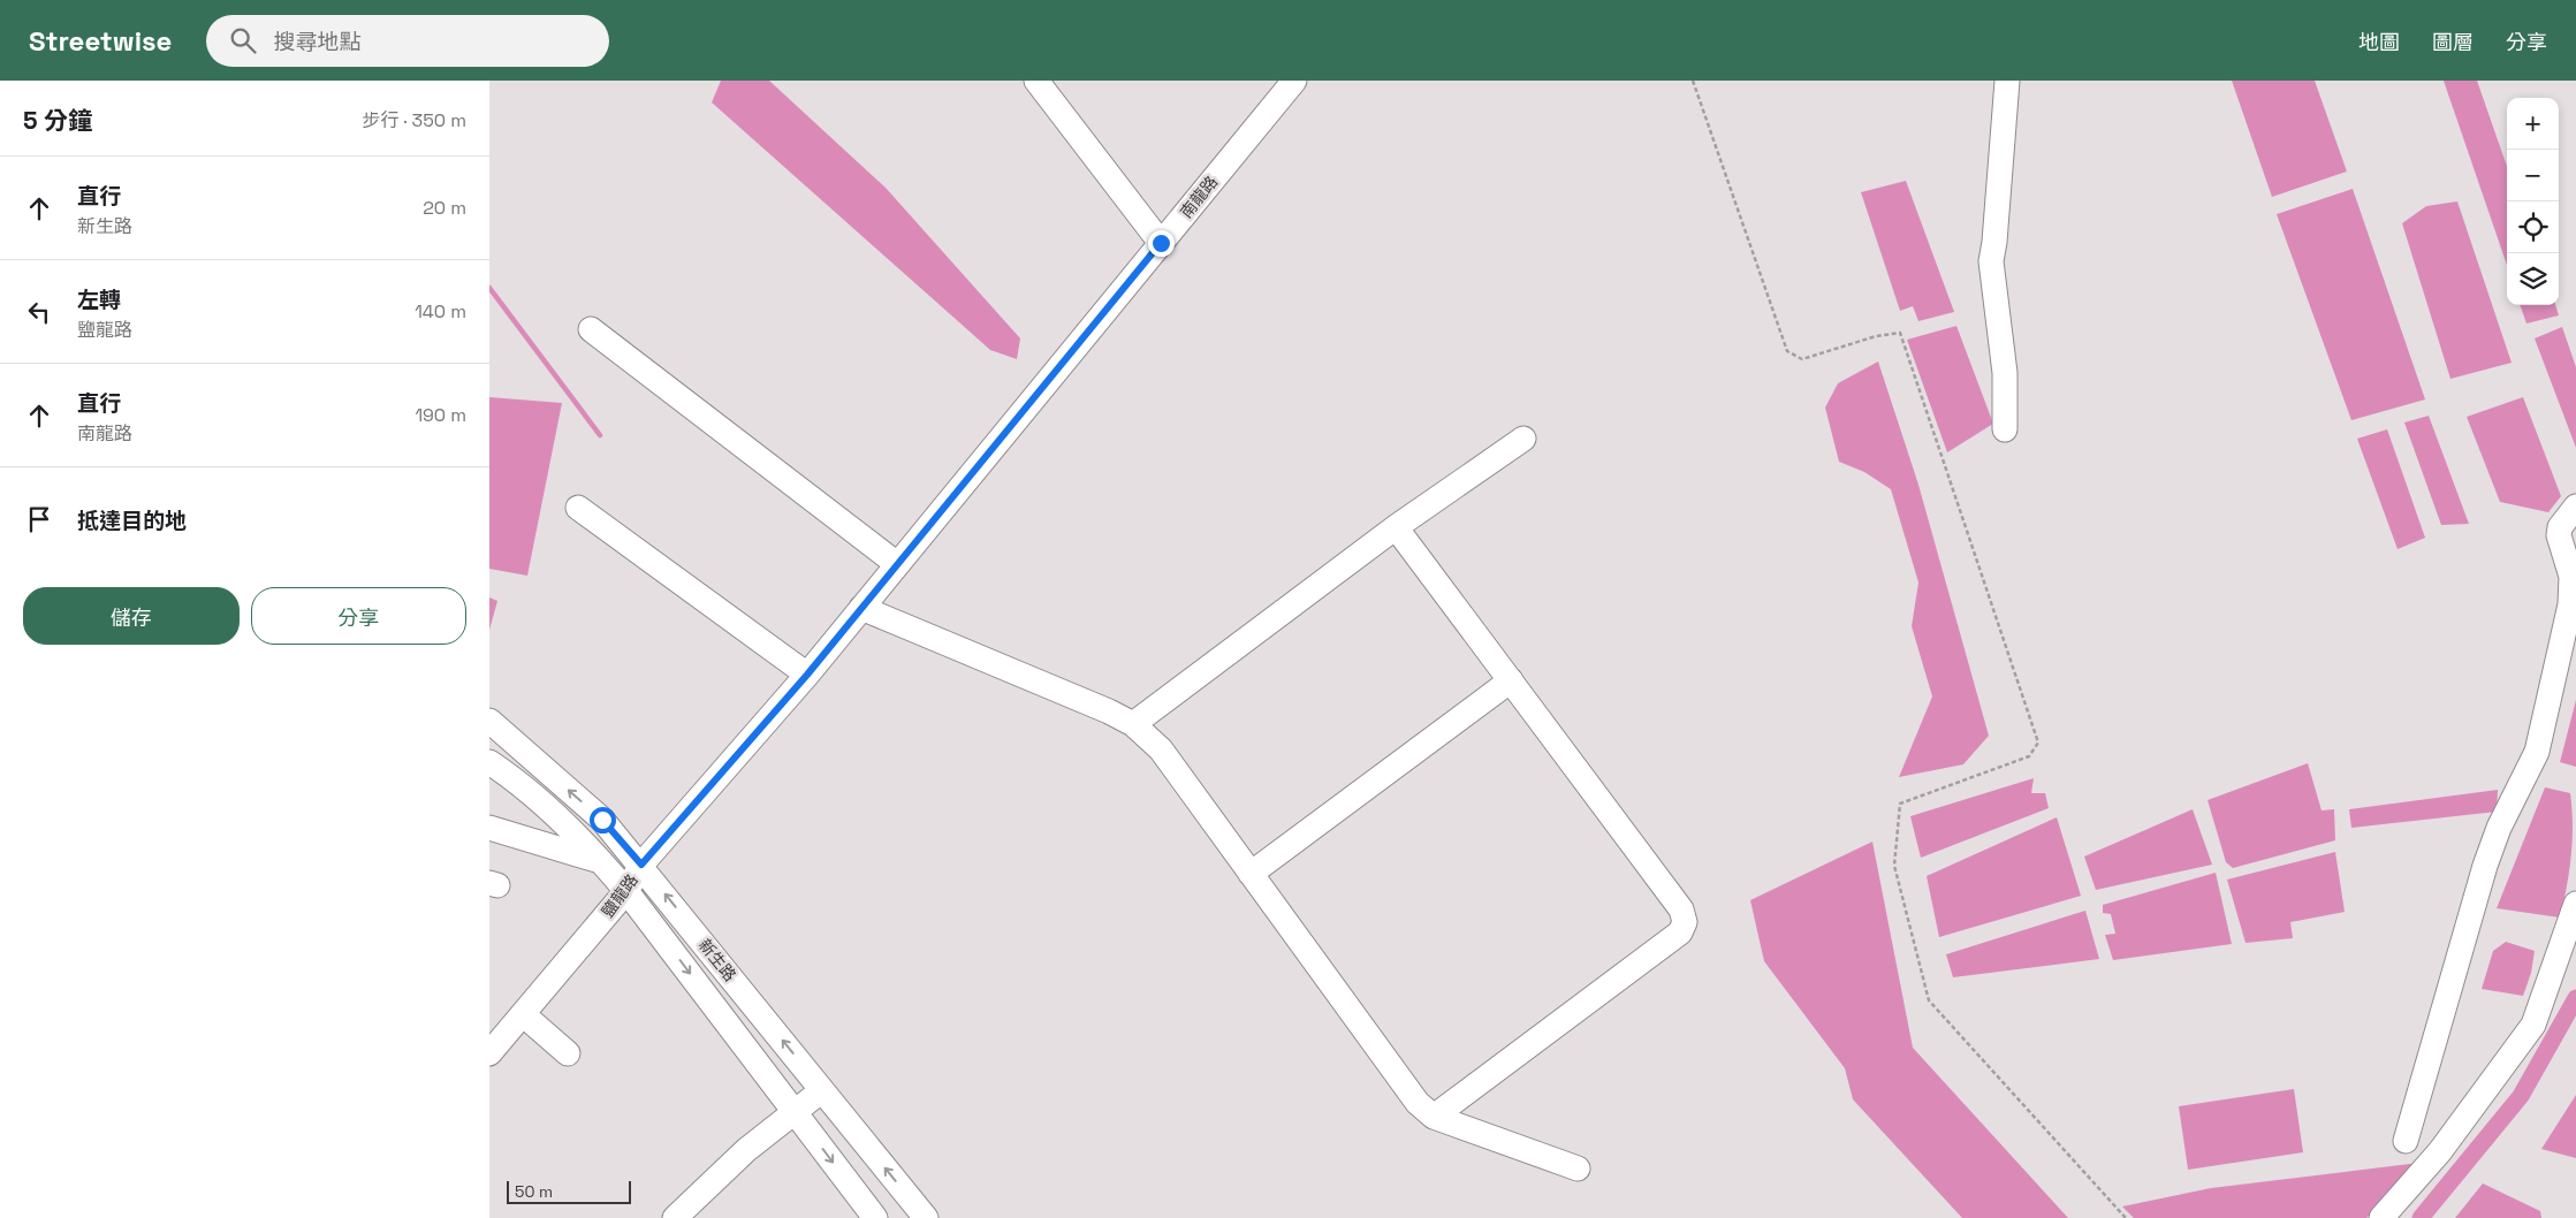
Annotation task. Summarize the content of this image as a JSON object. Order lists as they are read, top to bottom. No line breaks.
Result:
{"streets":{"street":["南龍路","鹽龍路","新生路"]},"crossings":[["南龍路","鹽龍路"],["鹽龍路","新生路"]],"scale_bar":"50 m","page":{"header":"Streetwise","search":"搜尋地點","nav":["地圖","圖層","分享"],"heading":["5 分鐘","步行 · 350 m"],"map_buttons":["+","−"],"list":[["直行","新生路","20 m"],["左轉","鹽龍路","140 m"],["直行","南龍路","190 m"],"抵達目的地"],"buttons":["儲存","分享"],"scale":"50 m"}}
